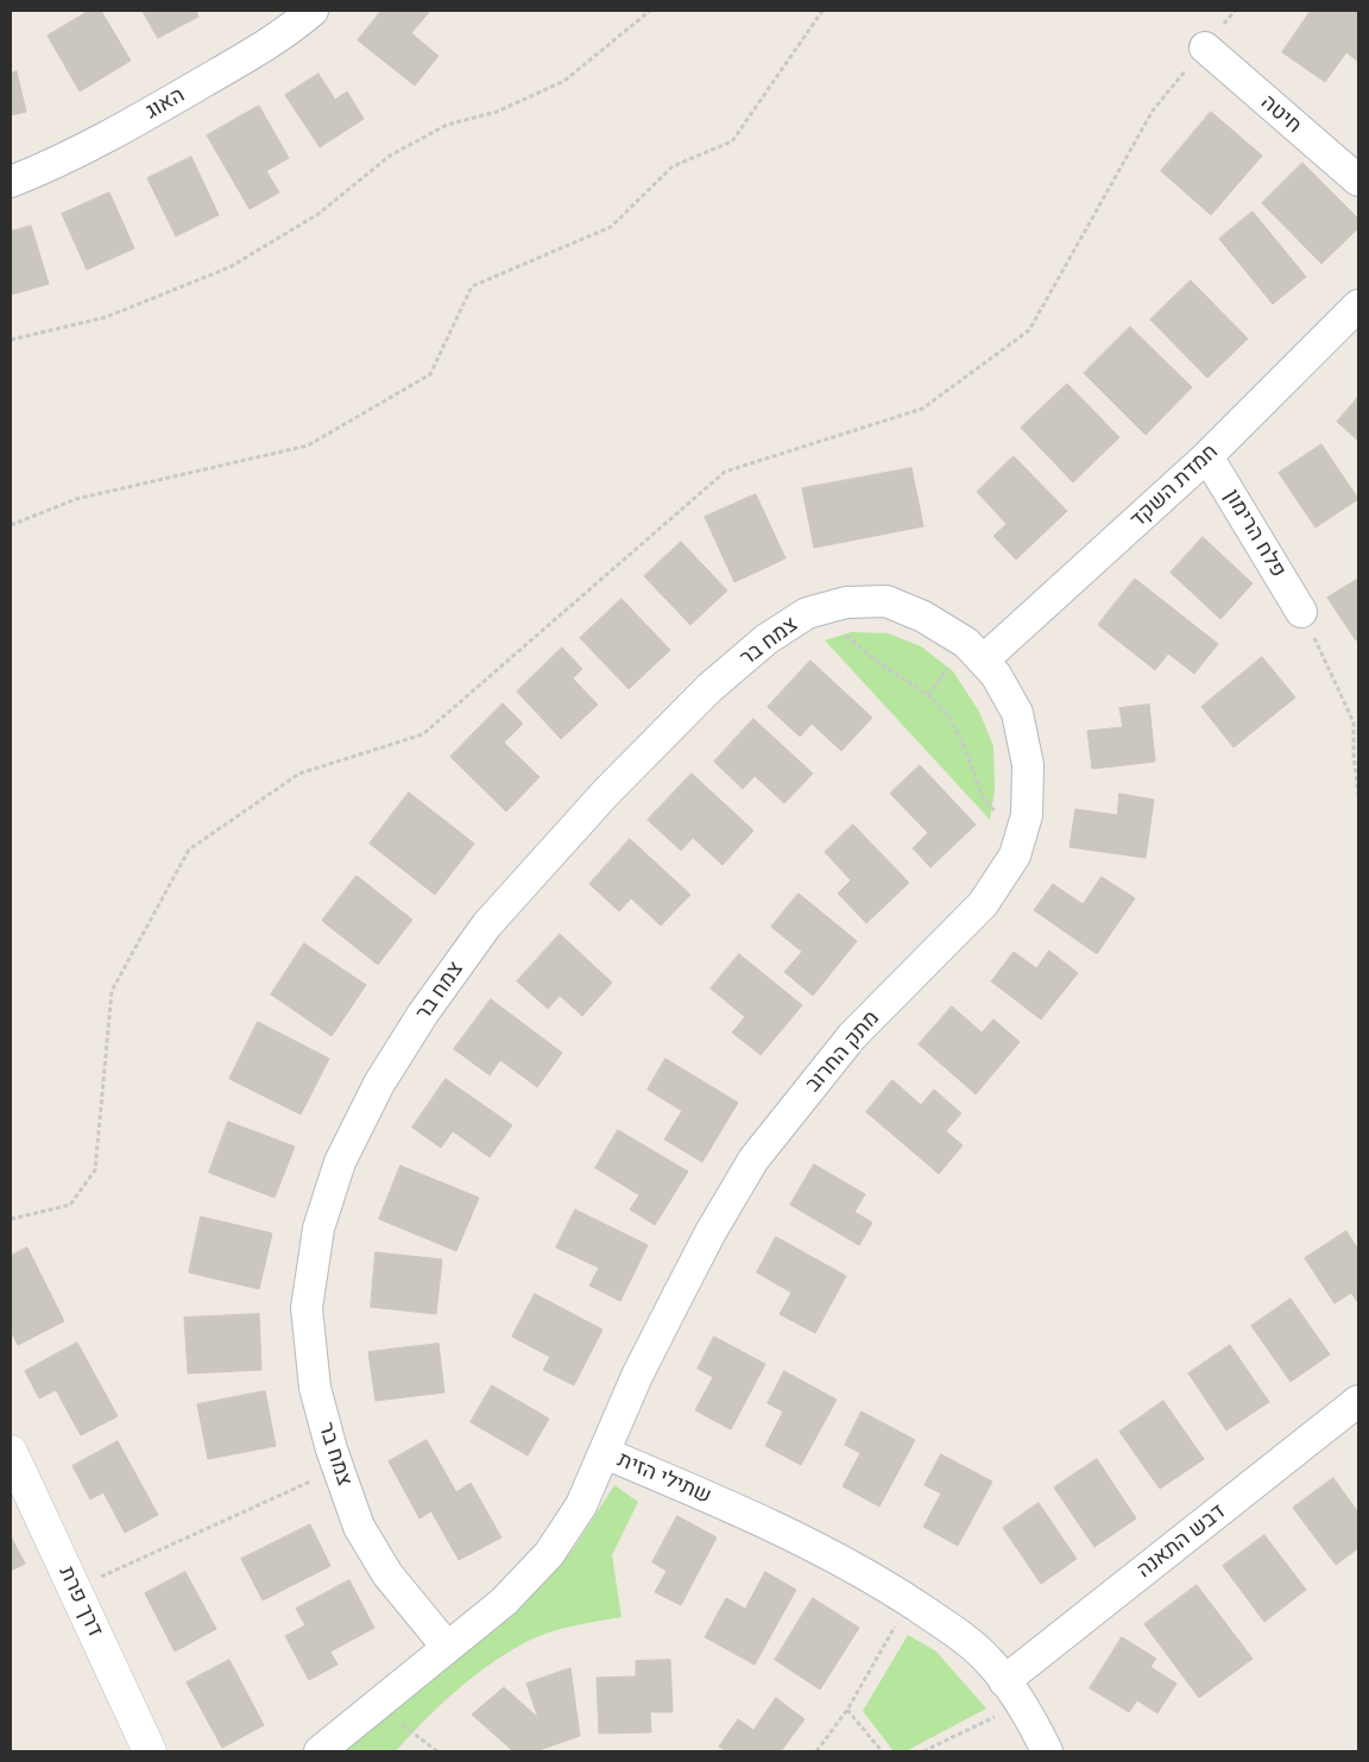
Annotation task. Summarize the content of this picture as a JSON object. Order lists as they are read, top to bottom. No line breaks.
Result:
{"streets":{"street":["האוג","חיטה","חמדת השקד","פלח הרימון","צמח בר","מתק החרוב","שתילי הזית","דבש התאנה","דרך פרת"]},"crossings":[["חמדת השקד","פלח הרימון"],["חמדת השקד","צמח בר"],["חמדת השקד","מתק החרוב"],["צמח בר","מתק החרוב"],["צמח בר","שתילי הזית"],["מתק החרוב","שתילי הזית"],["שתילי הזית","דבש התאנה"]]}
